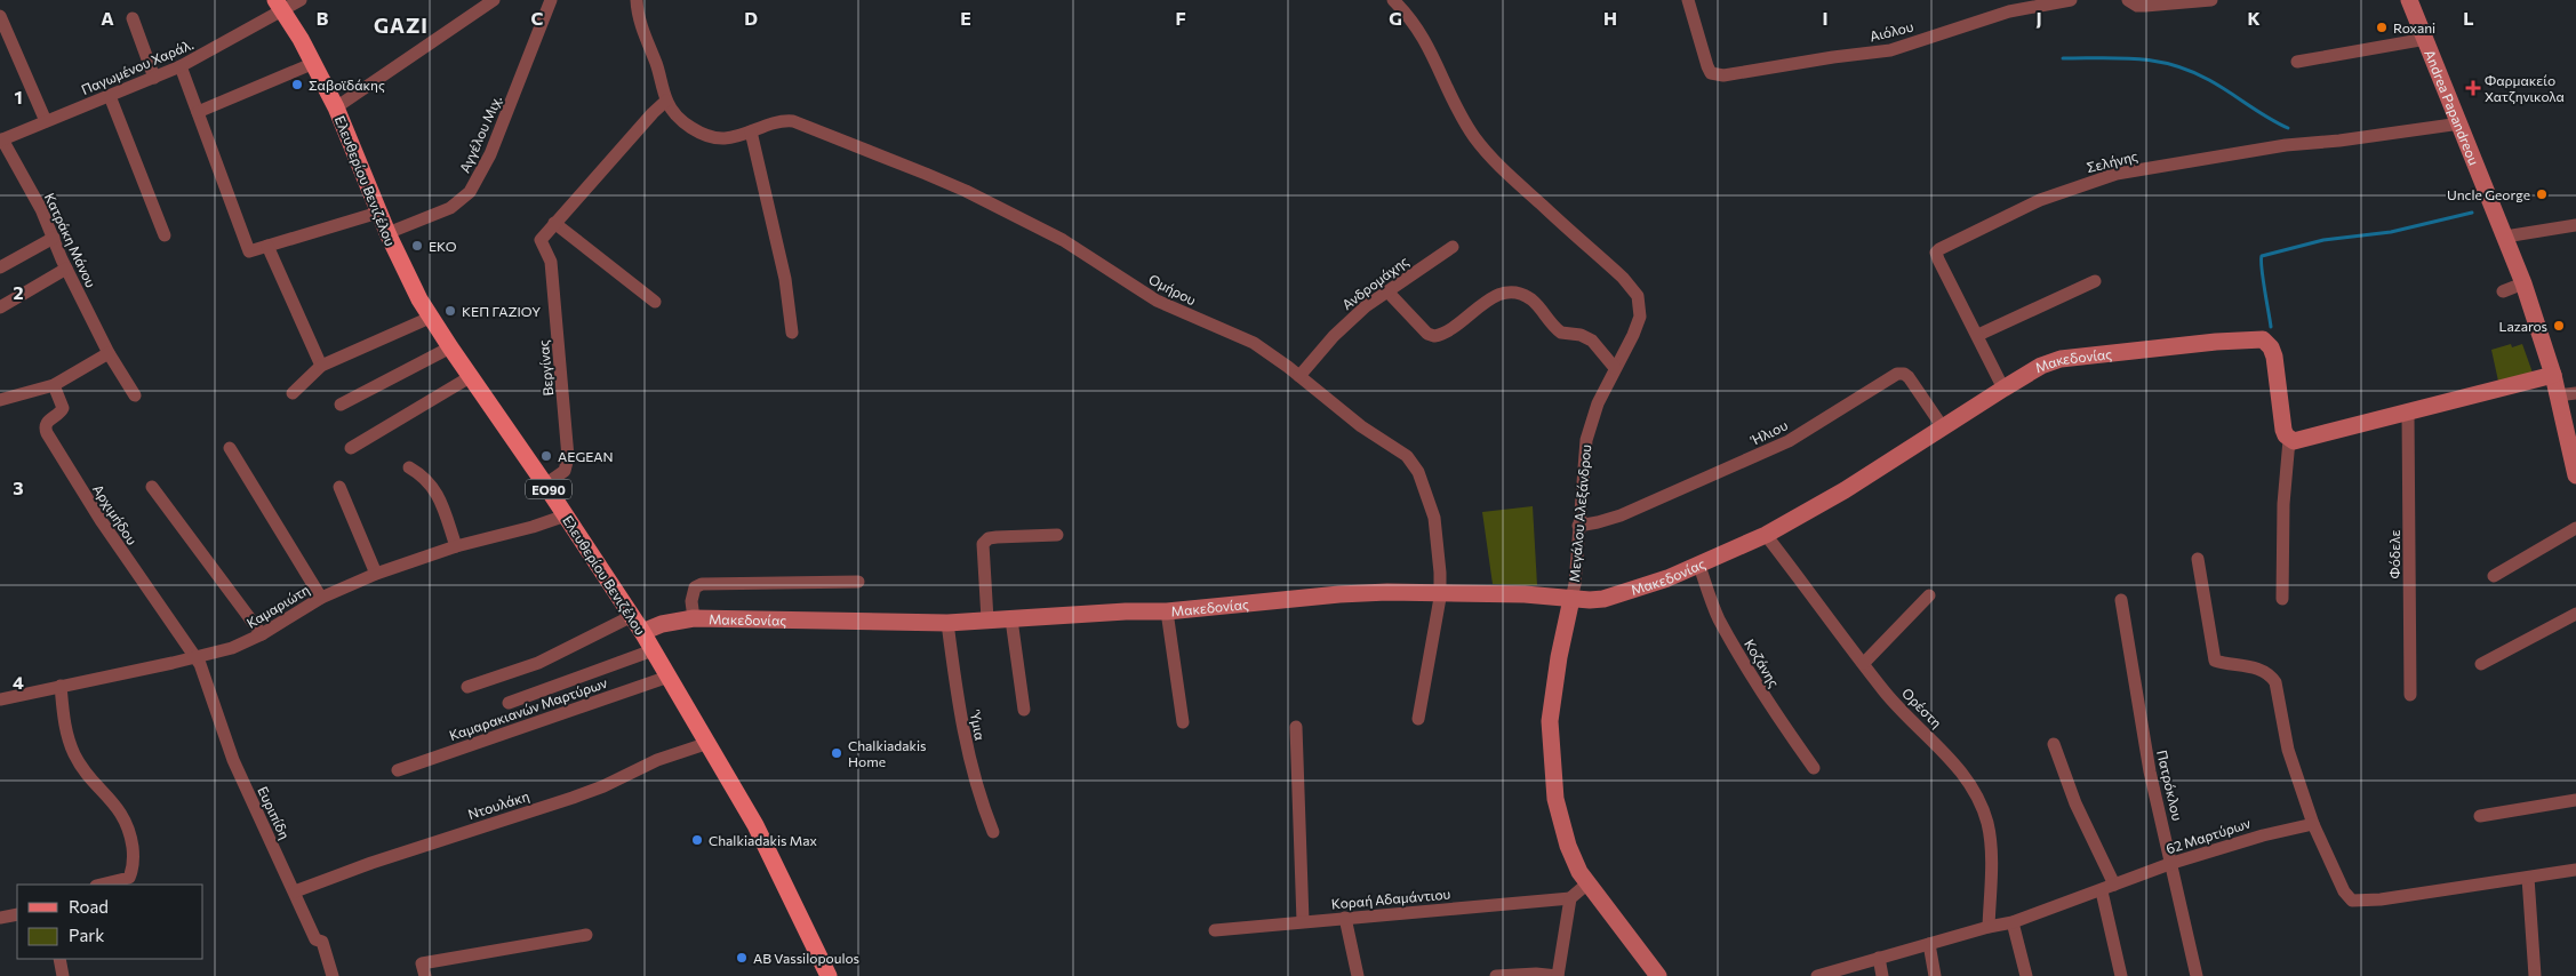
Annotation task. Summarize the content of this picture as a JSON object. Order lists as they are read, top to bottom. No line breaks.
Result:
{"streets":{"main road":["Ελευθερίου Βενιζέλου","ΕΟ90"],"street":["Αιόλου","Παγωμένου Χαράλ.","Andrea Papandreou","Αγγέλου Μιχ.","Σελήνης","Κατράκη Μάνου","Ανδρομάχης","Ομήρου","Μακεδονίας","Βεργίνας","Ήλιου","Μεγάλου Αλεξάνδρου","Αρχιμήδου","Φόδελε","Καμαριώτη","Κοζάνης","Ορέστη","Καμαρακιανών Μαρτύρων","Ύμια","Πατρόκλου","Ντουλάκη","Ευριπίδη","62 Μαρτύρων","Κοραή Αδαμάντιου"]},"crossings":[["Παγωμένου Χαράλ.","Ελευθερίου Βενιζέλου"],["Παγωμένου Χαράλ.","Κατράκη Μάνου"],["Andrea Papandreou","Σελήνης"],["Αγγέλου Μιχ.","Ελευθερίου Βενιζέλου"],["Σελήνης","Μακεδονίας"],["Ελευθερίου Βενιζέλου","Μακεδονίας"],["Ελευθερίου Βενιζέλου","Βεργίνας"],["Ελευθερίου Βενιζέλου","Καμαριώτη"],["Ελευθερίου Βενιζέλου","Καμαρακιανών Μαρτύρων"],["Ελευθερίου Βενιζέλου","Ντουλάκη"],["Ανδρομάχης","Ομήρου"],["Ομήρου","Μακεδονίας"],["Μακεδονίας","Ήλιου"],["Μακεδονίας","Μεγάλου Αλεξάνδρου"],["Μακεδονίας","Κοζάνης"],["Μακεδονίας","Ορέστη"],["Μακεδονίας","Ύμια"],["Ήλιου","Μεγάλου Αλεξάνδρου"],["Αρχιμήδου","Καμαριώτη"],["Αρχιμήδου","Ευριπίδη"],["Καμαριώτη","Ευριπίδη"],["Ορέστη","62 Μαρτύρων"],["Πατρόκλου","62 Μαρτύρων"],["Ντουλάκη","Ευριπίδη"]],"districts":["GAZI"],"places":{"other":["Roxani","Σαβοϊδάκης","Uncle George","EKO","ΚΕΠ ΓΑΖΙΟΥ","Lazaros","AEGEAN","Chalkiadakis Home","Chalkiadakis Max","AB Vassilopoulos"],"health":["Φαρμακείο Χατζηνικολα"]},"legend":["Road","Park"],"grid":{"columns":["A","B","C","D","E","F","G","H","I","J","K","L"],"rows":["1","2","3","4"]}}
